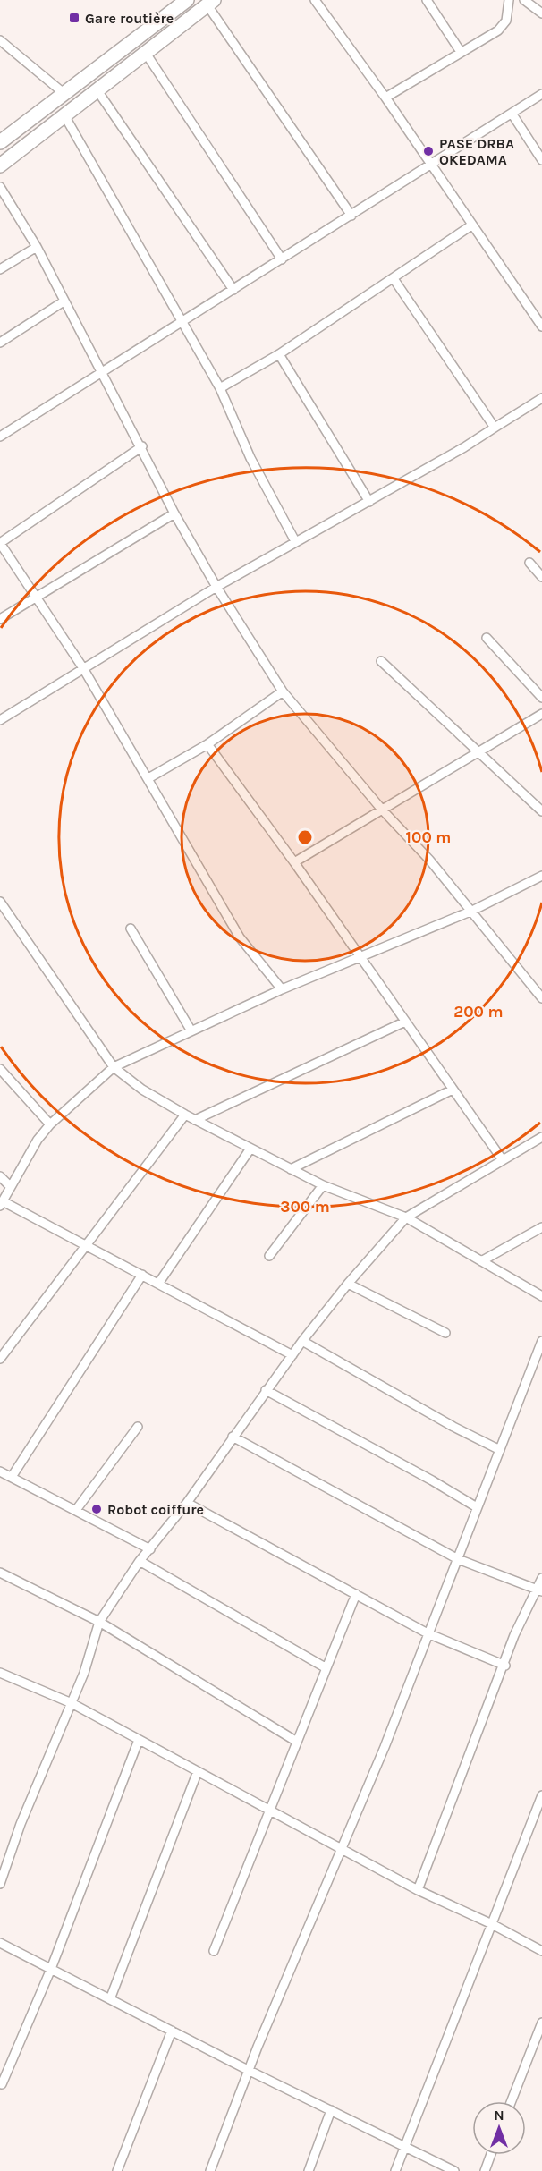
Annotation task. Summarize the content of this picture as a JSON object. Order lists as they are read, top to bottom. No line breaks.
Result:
{"places":{"transit":["Gare routière"],"other":["PASE DRBA OKEDAMA","Robot coiffure"]},"north":"top","rings":["100 m","200 m","300 m"]}
